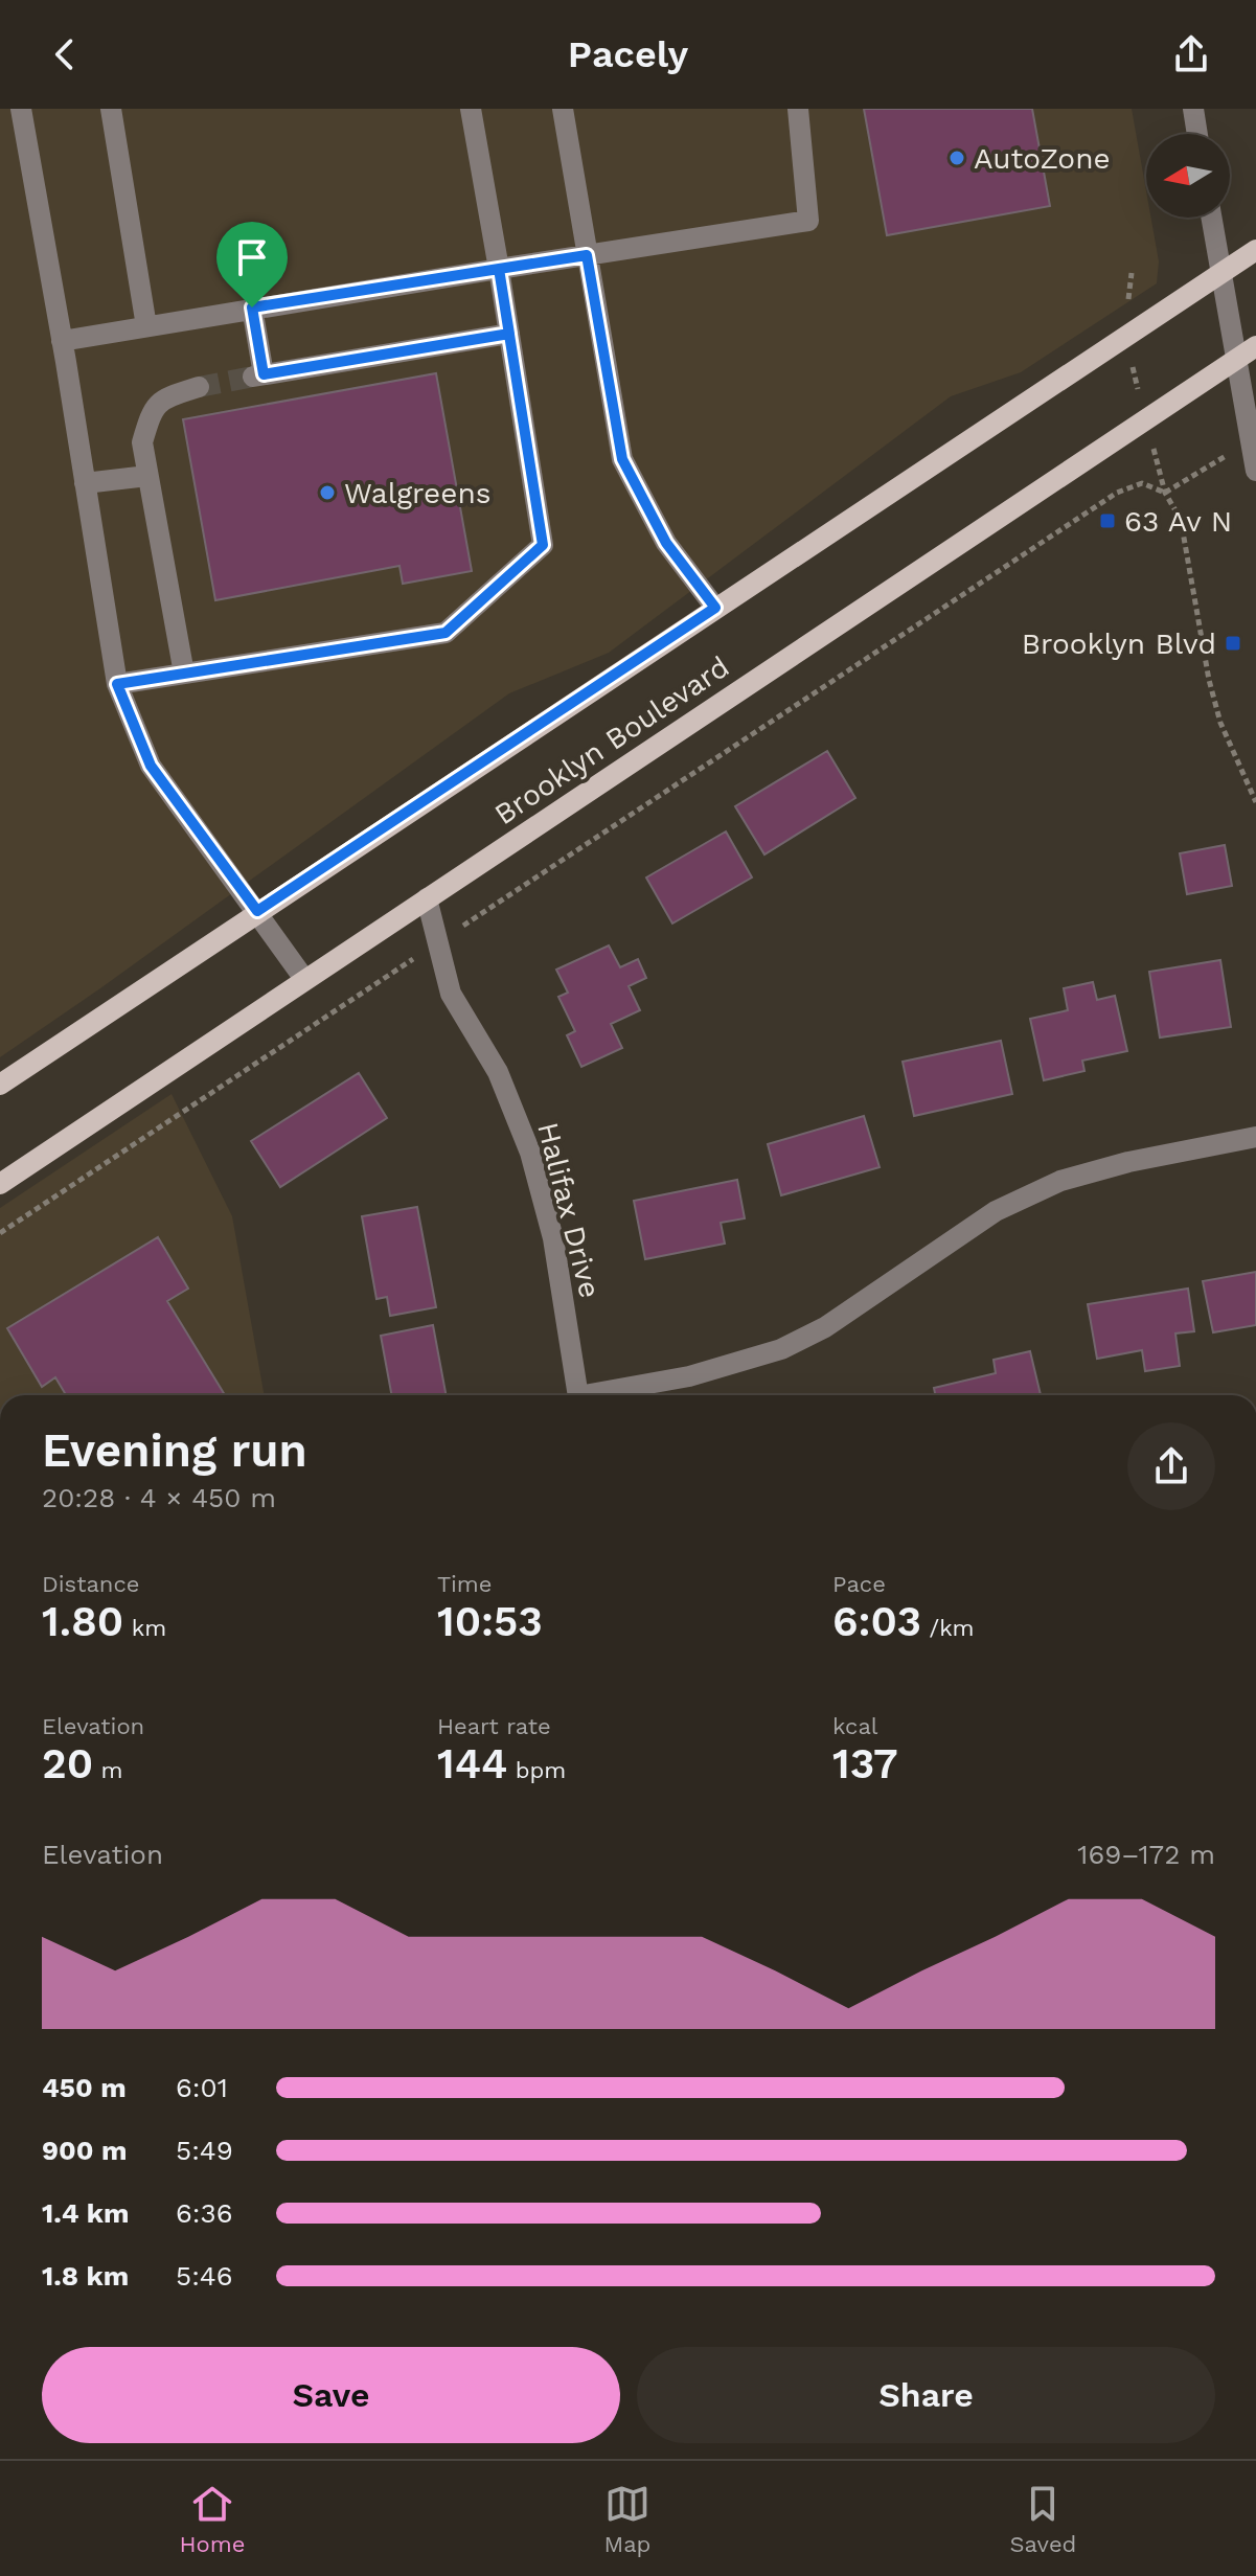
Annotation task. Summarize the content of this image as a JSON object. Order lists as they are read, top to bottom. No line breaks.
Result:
{"streets":{"main road":["Brooklyn Boulevard"],"street":["Halifax Drive"]},"crossings":[["Brooklyn Boulevard","Halifax Drive"]],"places":{"other":["AutoZone","Walgreens"],"transit":["63 Av N","Brooklyn Blvd"]},"north":"left","page":{"header":"Pacely","heading":["Evening run","20:28 · 4 × 450 m"],"stats":[["Distance","1.80 km"],["Time","10:53"],["Pace","6:03 /km"],["Elevation","20 m"],["Heart rate","144 bpm"],["kcal","137"]],"chart":["Elevation","169–172 m"],"list":[{"name":"450 m","note":"6:01"},{"name":"900 m","note":"5:49"},{"name":"1.4 km","note":"6:36"},{"name":"1.8 km","note":"5:46"}],"buttons":["Save","Share"],"tabs":["Home","Map","Saved"]}}
